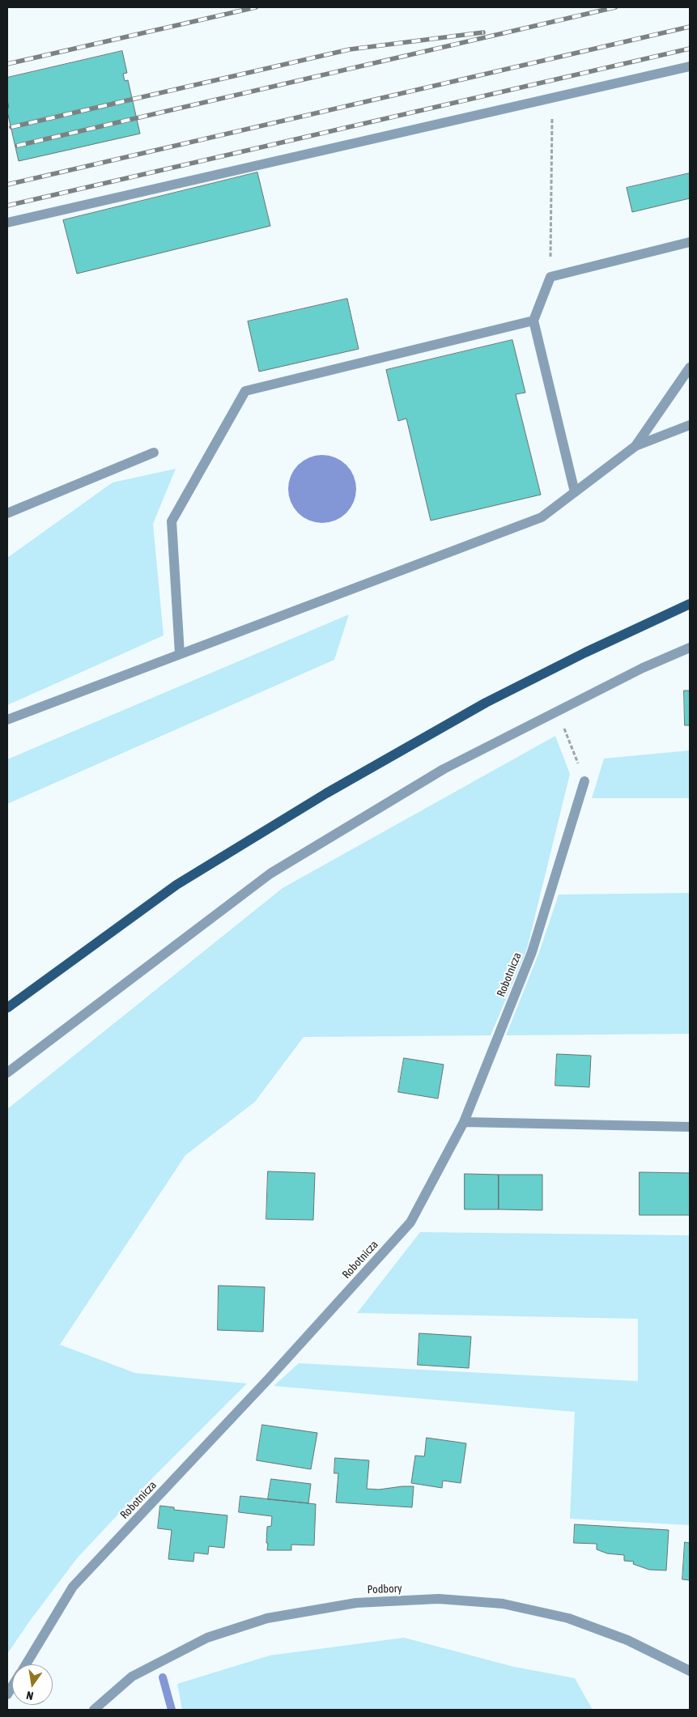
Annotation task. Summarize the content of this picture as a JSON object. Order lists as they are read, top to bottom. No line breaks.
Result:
{"streets":{"street":["Robotnicza","Podbory"]},"north":"bottom"}
